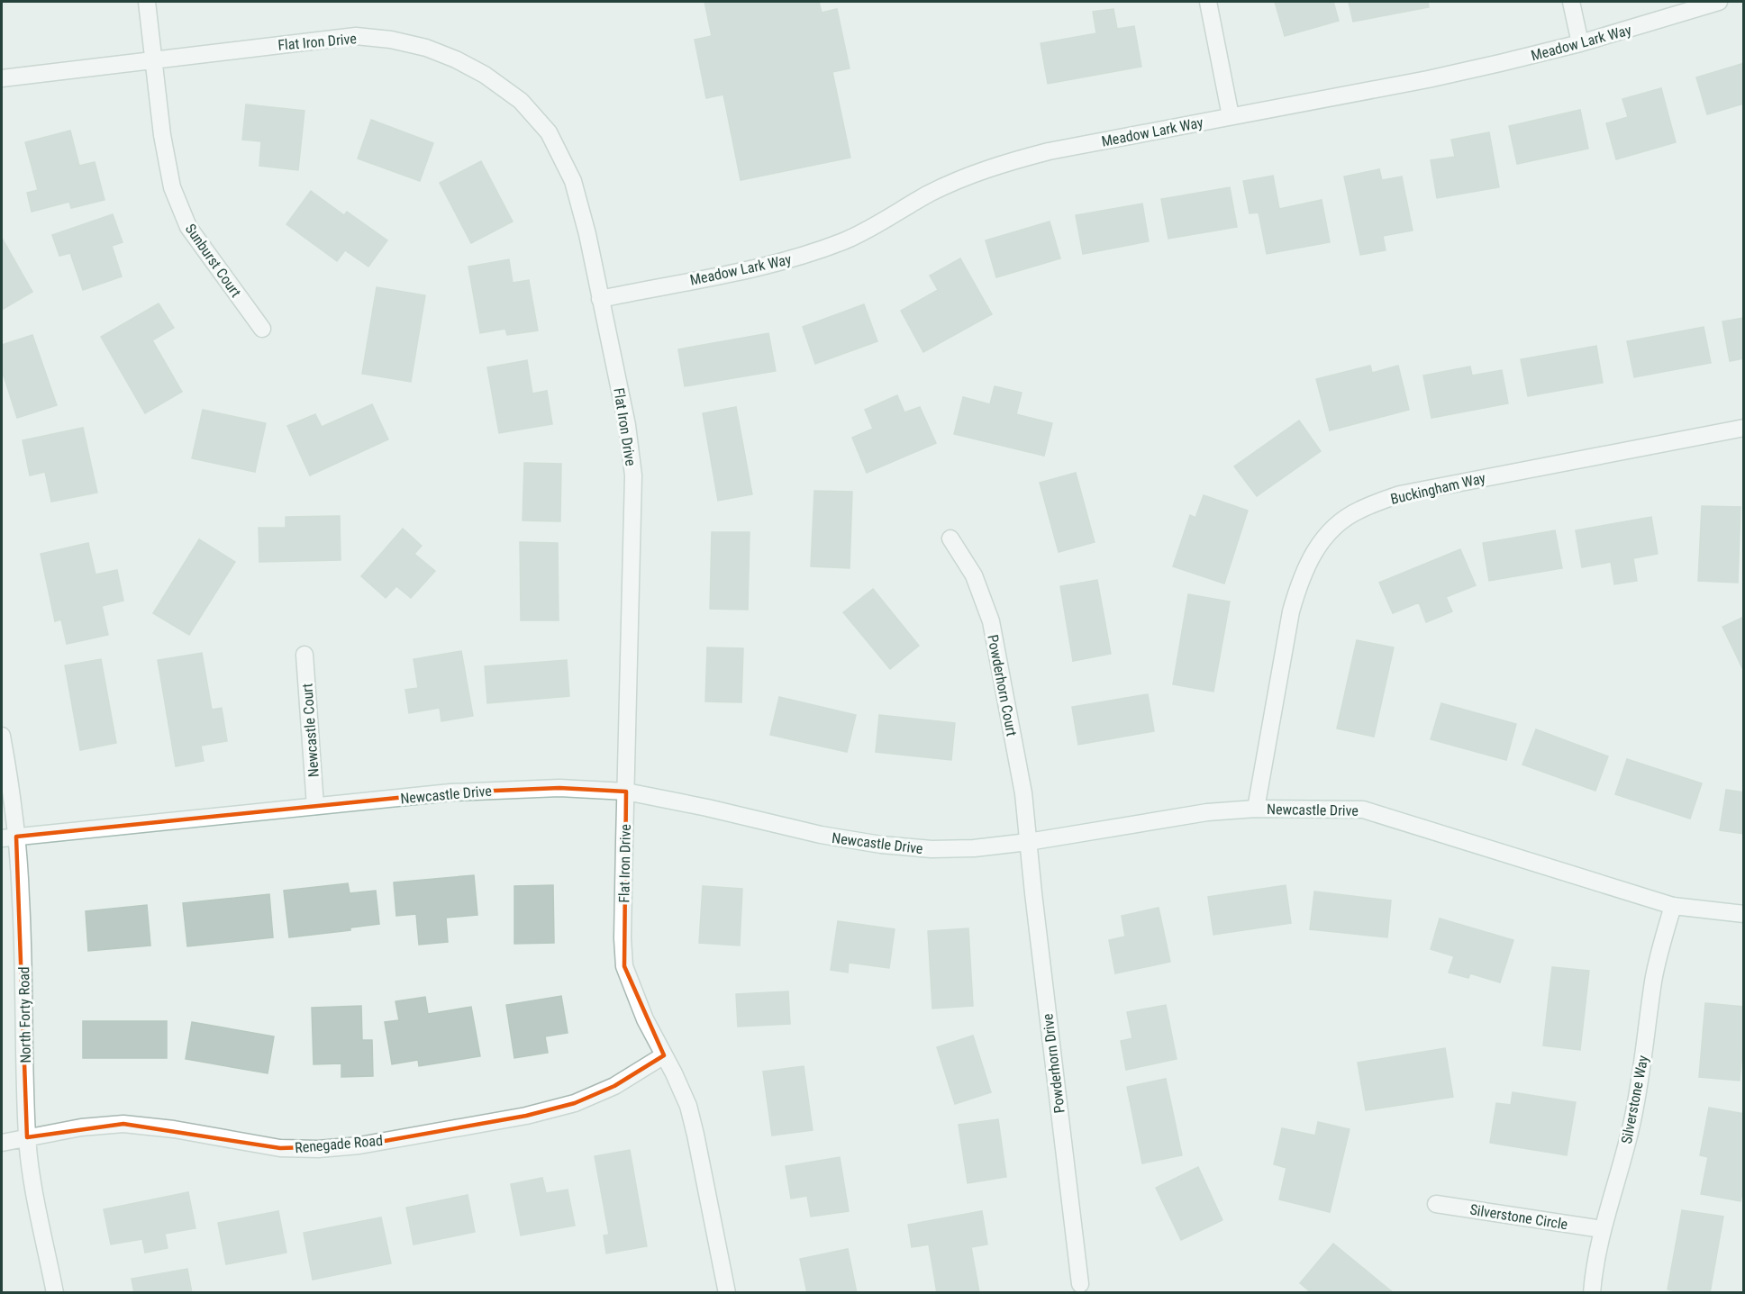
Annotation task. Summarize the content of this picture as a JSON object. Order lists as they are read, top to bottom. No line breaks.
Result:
{"streets":{"street":["Flat Iron Drive","Meadow Lark Way","Sunburst Court","Buckingham Way","Powderhorn Court","Newcastle Court","Newcastle Drive","North Forty Road","Powderhorn Drive","Silverstone Way","Renegade Road","Silverstone Circle"]},"crossings":[["Flat Iron Drive","Meadow Lark Way"],["Flat Iron Drive","Sunburst Court"],["Flat Iron Drive","Newcastle Drive"],["Flat Iron Drive","Renegade Road"],["Buckingham Way","Newcastle Drive"],["Powderhorn Court","Newcastle Drive"],["Powderhorn Court","Powderhorn Drive"],["Newcastle Court","Newcastle Drive"],["Newcastle Drive","North Forty Road"],["Newcastle Drive","Powderhorn Drive"],["Newcastle Drive","Silverstone Way"],["North Forty Road","Renegade Road"],["Silverstone Way","Silverstone Circle"]]}
